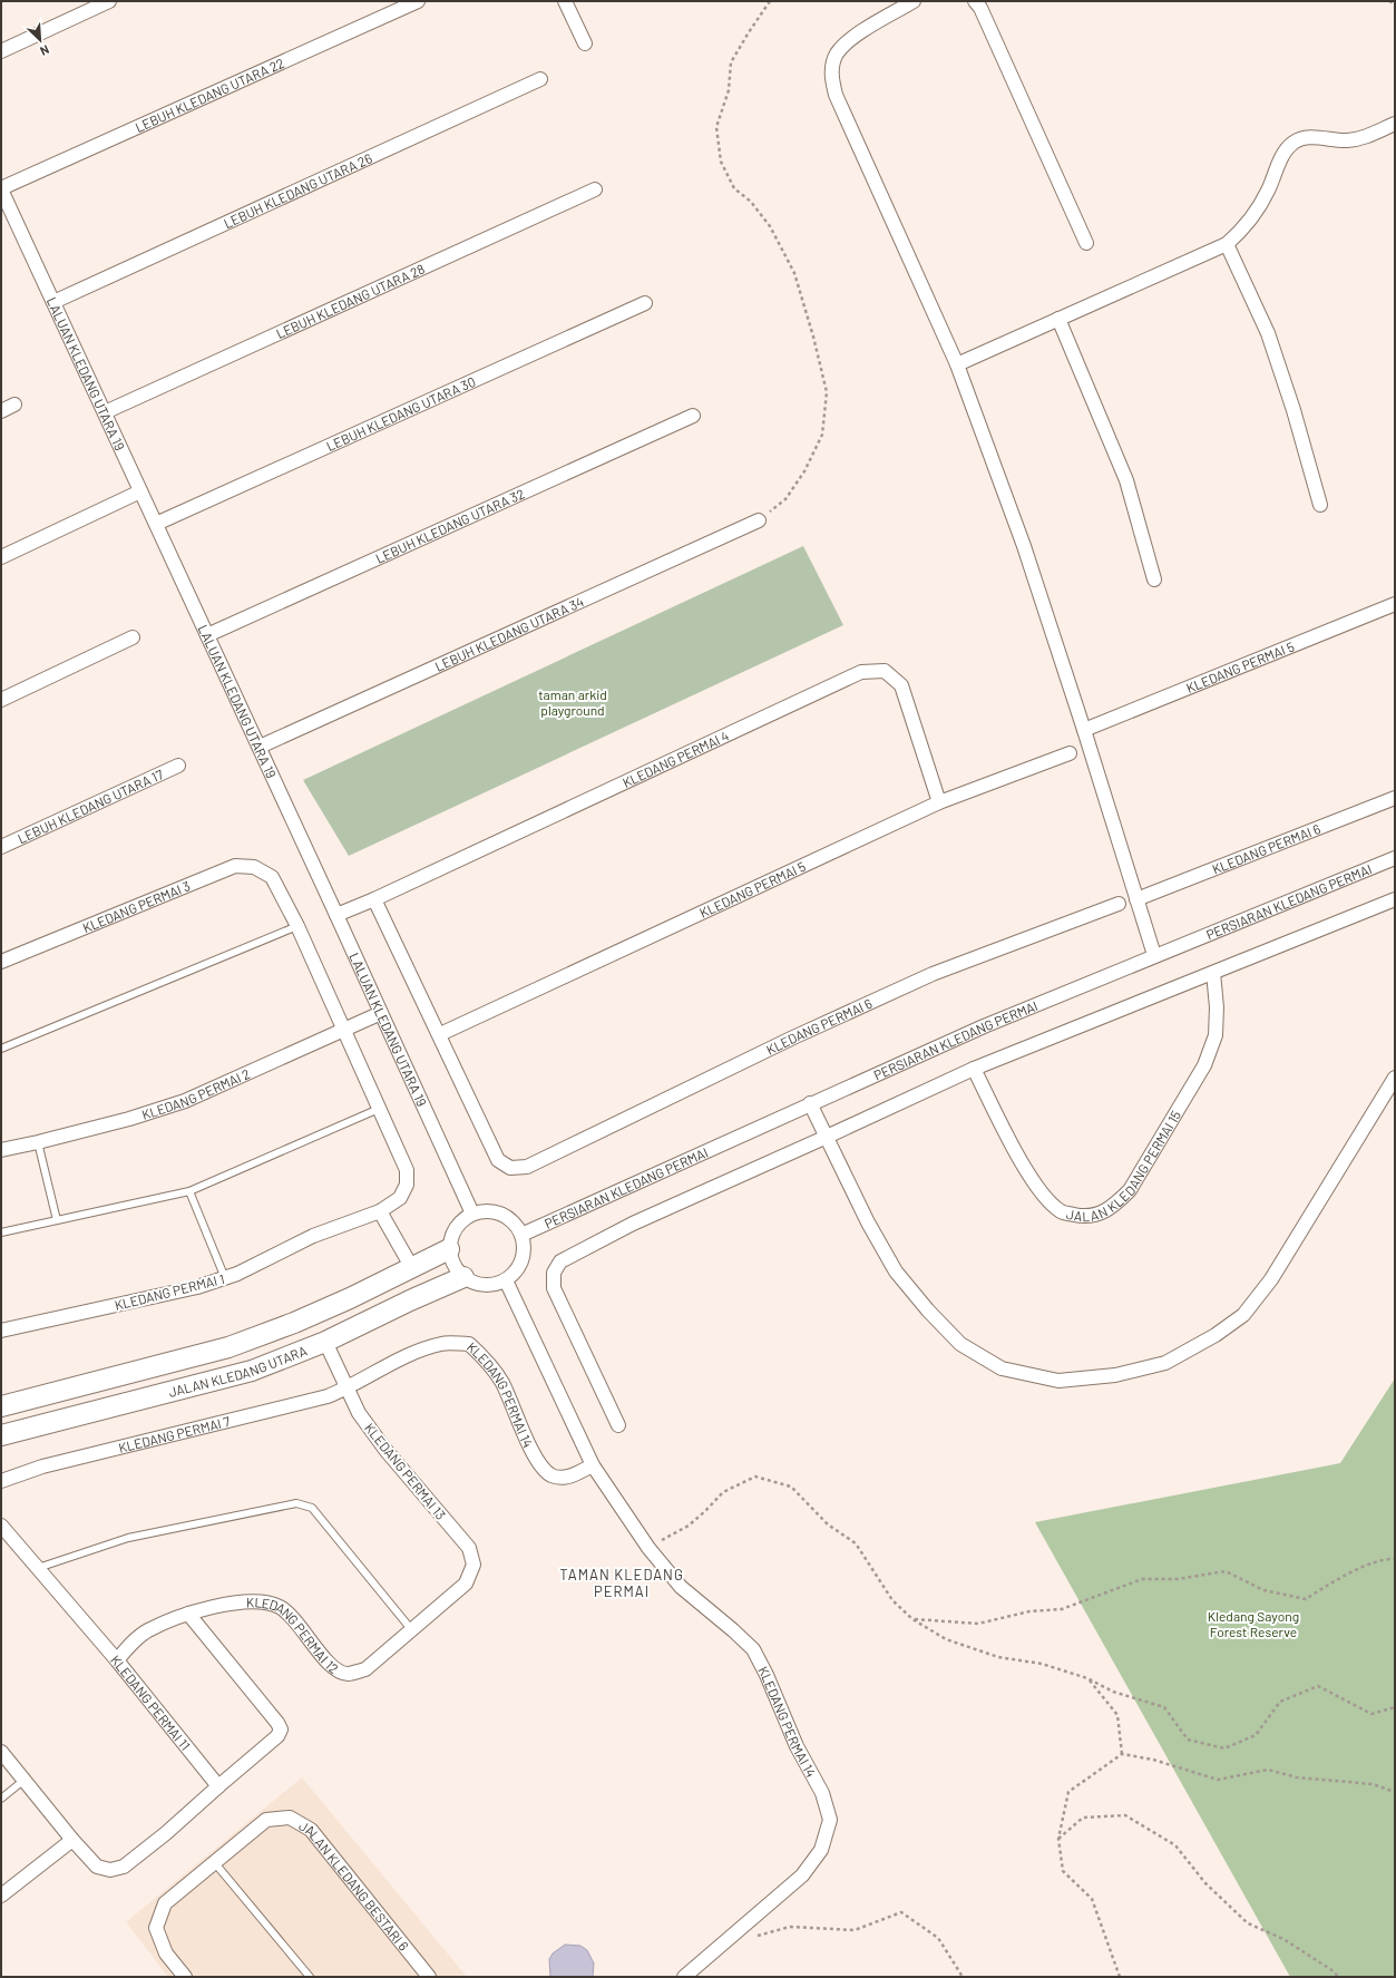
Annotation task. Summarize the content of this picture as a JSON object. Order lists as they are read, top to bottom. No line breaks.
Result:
{"streets":{"main road":["JALAN KLEDANG UTARA"],"street":["LEBUH KLEDANG UTARA 22","LEBUH KLEDANG UTARA 26","LEBUH KLEDANG UTARA 28","LALUAN KLEDANG UTARA 19","LEBUH KLEDANG UTARA 30","LEBUH KLEDANG UTARA 32","LEBUH KLEDANG UTARA 34","KLEDANG PERMAI 5","KLEDANG PERMAI 4","LEBUH KLEDANG UTARA 17","KLEDANG PERMAI 6","PERSIARAN KLEDANG PERMAI","KLEDANG PERMAI 3","KLEDANG PERMAI 2","JALAN KLEDANG PERMAI 15","KLEDANG PERMAI 1","KLEDANG PERMAI 14","KLEDANG PERMAI 7","KLEDANG PERMAI 13","KLEDANG PERMAI 12","KLEDANG PERMAI 11","JALAN KLEDANG BESTARI 6"]},"crossings":[["LEBUH KLEDANG UTARA 22","LALUAN KLEDANG UTARA 19"],["LEBUH KLEDANG UTARA 26","LALUAN KLEDANG UTARA 19"],["LEBUH KLEDANG UTARA 28","LALUAN KLEDANG UTARA 19"],["LALUAN KLEDANG UTARA 19","LEBUH KLEDANG UTARA 30"],["LALUAN KLEDANG UTARA 19","LEBUH KLEDANG UTARA 32"],["LALUAN KLEDANG UTARA 19","LEBUH KLEDANG UTARA 34"],["LALUAN KLEDANG UTARA 19","KLEDANG PERMAI 4"],["LALUAN KLEDANG UTARA 19","PERSIARAN KLEDANG PERMAI"],["LALUAN KLEDANG UTARA 19","KLEDANG PERMAI 2"],["LALUAN KLEDANG UTARA 19","JALAN KLEDANG UTARA"],["LALUAN KLEDANG UTARA 19","KLEDANG PERMAI 14"],["KLEDANG PERMAI 5","KLEDANG PERMAI 4"],["KLEDANG PERMAI 5","KLEDANG PERMAI 6"],["PERSIARAN KLEDANG PERMAI","JALAN KLEDANG UTARA"],["PERSIARAN KLEDANG PERMAI","KLEDANG PERMAI 14"],["KLEDANG PERMAI 3","KLEDANG PERMAI 1"],["KLEDANG PERMAI 2","KLEDANG PERMAI 1"],["JALAN KLEDANG UTARA","KLEDANG PERMAI 14"],["JALAN KLEDANG UTARA","KLEDANG PERMAI 13"],["KLEDANG PERMAI 14","KLEDANG PERMAI 7"],["KLEDANG PERMAI 14","KLEDANG PERMAI 13"],["KLEDANG PERMAI 7","KLEDANG PERMAI 13"],["KLEDANG PERMAI 13","KLEDANG PERMAI 12"],["KLEDANG PERMAI 12","KLEDANG PERMAI 11"]],"districts":["TAMAN KLEDANG PERMAI"],"parks":["taman arkid playground","Kledang Sayong Forest Reserve"],"north":"bottom right"}
